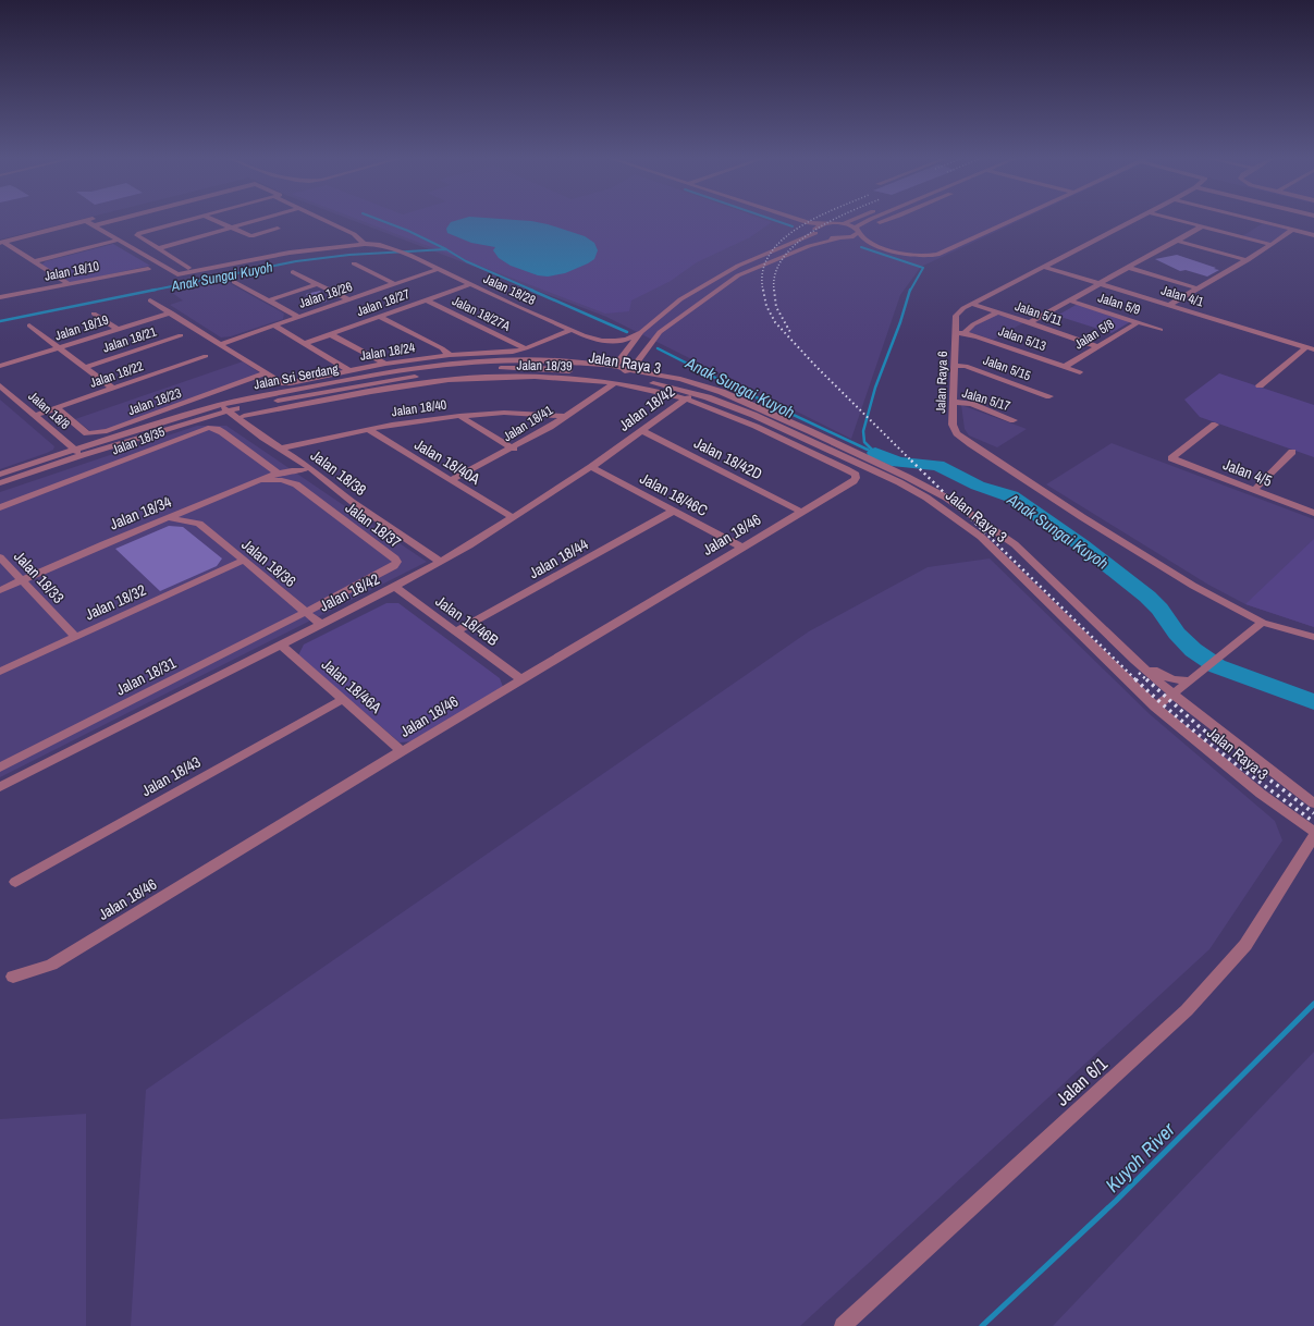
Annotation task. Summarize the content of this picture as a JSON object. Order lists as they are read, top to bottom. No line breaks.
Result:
{"streets":{"street":["Jalan 18/10","Jalan 18/28","Jalan 18/26","Jalan 4/1","Jalan 18/27","Jalan 5/9","Jalan 18/27A","Jalan 5/11","Jalan 18/19","Jalan 5/8","Jalan 5/13","Jalan 18/21","Jalan 18/24","Jalan Raya 3","Jalan 18/39","Jalan 5/15","Jalan 18/22","Jalan Sri Serdang","Jalan Raya 6","Jalan 5/17","Jalan 18/23","Jalan 18/40","Jalan 18/42","Jalan 18/8","Jalan 18/41","Jalan 18/35","Jalan 18/42D","Jalan 18/40A","Jalan 18/38","Jalan 4/5","Jalan 18/46C","Jalan 18/34","Jalan 18/37","Jalan 18/46","Jalan 18/44","Jalan 18/36","Jalan 18/33","Jalan 18/32","Jalan 18/46B","Jalan 18/31","Jalan 18/46A","Jalan 18/43","Jalan 6/1"]},"crossings":[["Jalan 18/28","Jalan 18/26"],["Jalan 18/28","Jalan 18/27"],["Jalan 18/28","Jalan 18/24"],["Jalan 18/26","Jalan 18/24"],["Jalan 4/1","Jalan Raya 6"],["Jalan 18/27","Jalan 18/27A"],["Jalan 5/9","Jalan 5/8"],["Jalan 18/27A","Jalan 18/24"],["Jalan 5/11","Jalan 5/8"],["Jalan 5/11","Jalan Raya 6"],["Jalan 18/19","Jalan 18/24"],["Jalan 5/8","Jalan 5/13"],["Jalan 5/13","Jalan Raya 6"],["Jalan 18/24","Jalan 18/23"],["Jalan Raya 3","Jalan 18/39"],["Jalan Raya 3","Jalan Sri Serdang"],["Jalan Raya 3","Jalan 18/42"],["Jalan 18/39","Jalan Sri Serdang"],["Jalan 18/39","Jalan 18/42"],["Jalan 18/39","Jalan 18/41"],["Jalan 18/39","Jalan 18/38"],["Jalan 18/39","Jalan 18/46"],["Jalan 5/15","Jalan Raya 6"],["Jalan 18/22","Jalan 18/23"],["Jalan 18/22","Jalan 18/8"],["Jalan Sri Serdang","Jalan 18/8"],["Jalan Sri Serdang","Jalan 18/38"],["Jalan Raya 6","Jalan 5/17"],["Jalan 18/40","Jalan 18/41"],["Jalan 18/40","Jalan 18/40A"],["Jalan 18/40","Jalan 18/38"],["Jalan 18/42","Jalan 18/42D"],["Jalan 18/42","Jalan 18/40A"],["Jalan 18/42","Jalan 18/38"],["Jalan 18/42","Jalan 18/46C"],["Jalan 18/42","Jalan 18/36"],["Jalan 18/42","Jalan 18/46B"],["Jalan 18/42","Jalan 18/46A"],["Jalan 18/41","Jalan 18/40A"],["Jalan 18/35","Jalan 18/34"],["Jalan 18/42D","Jalan 18/46"],["Jalan 18/46C","Jalan 18/46"],["Jalan 18/46C","Jalan 18/44"],["Jalan 18/34","Jalan 18/37"],["Jalan 18/34","Jalan 18/36"],["Jalan 18/34","Jalan 18/33"],["Jalan 18/37","Jalan 18/36"],["Jalan 18/37","Jalan 18/31"],["Jalan 18/46","Jalan 18/46B"],["Jalan 18/46","Jalan 18/46A"],["Jalan 18/44","Jalan 18/46B"],["Jalan 18/36","Jalan 18/32"],["Jalan 18/36","Jalan 18/31"],["Jalan 18/33","Jalan 18/32"],["Jalan 18/46A","Jalan 18/43"]],"water":["Anak Sungai Kuyoh","Kuyoh River"]}
